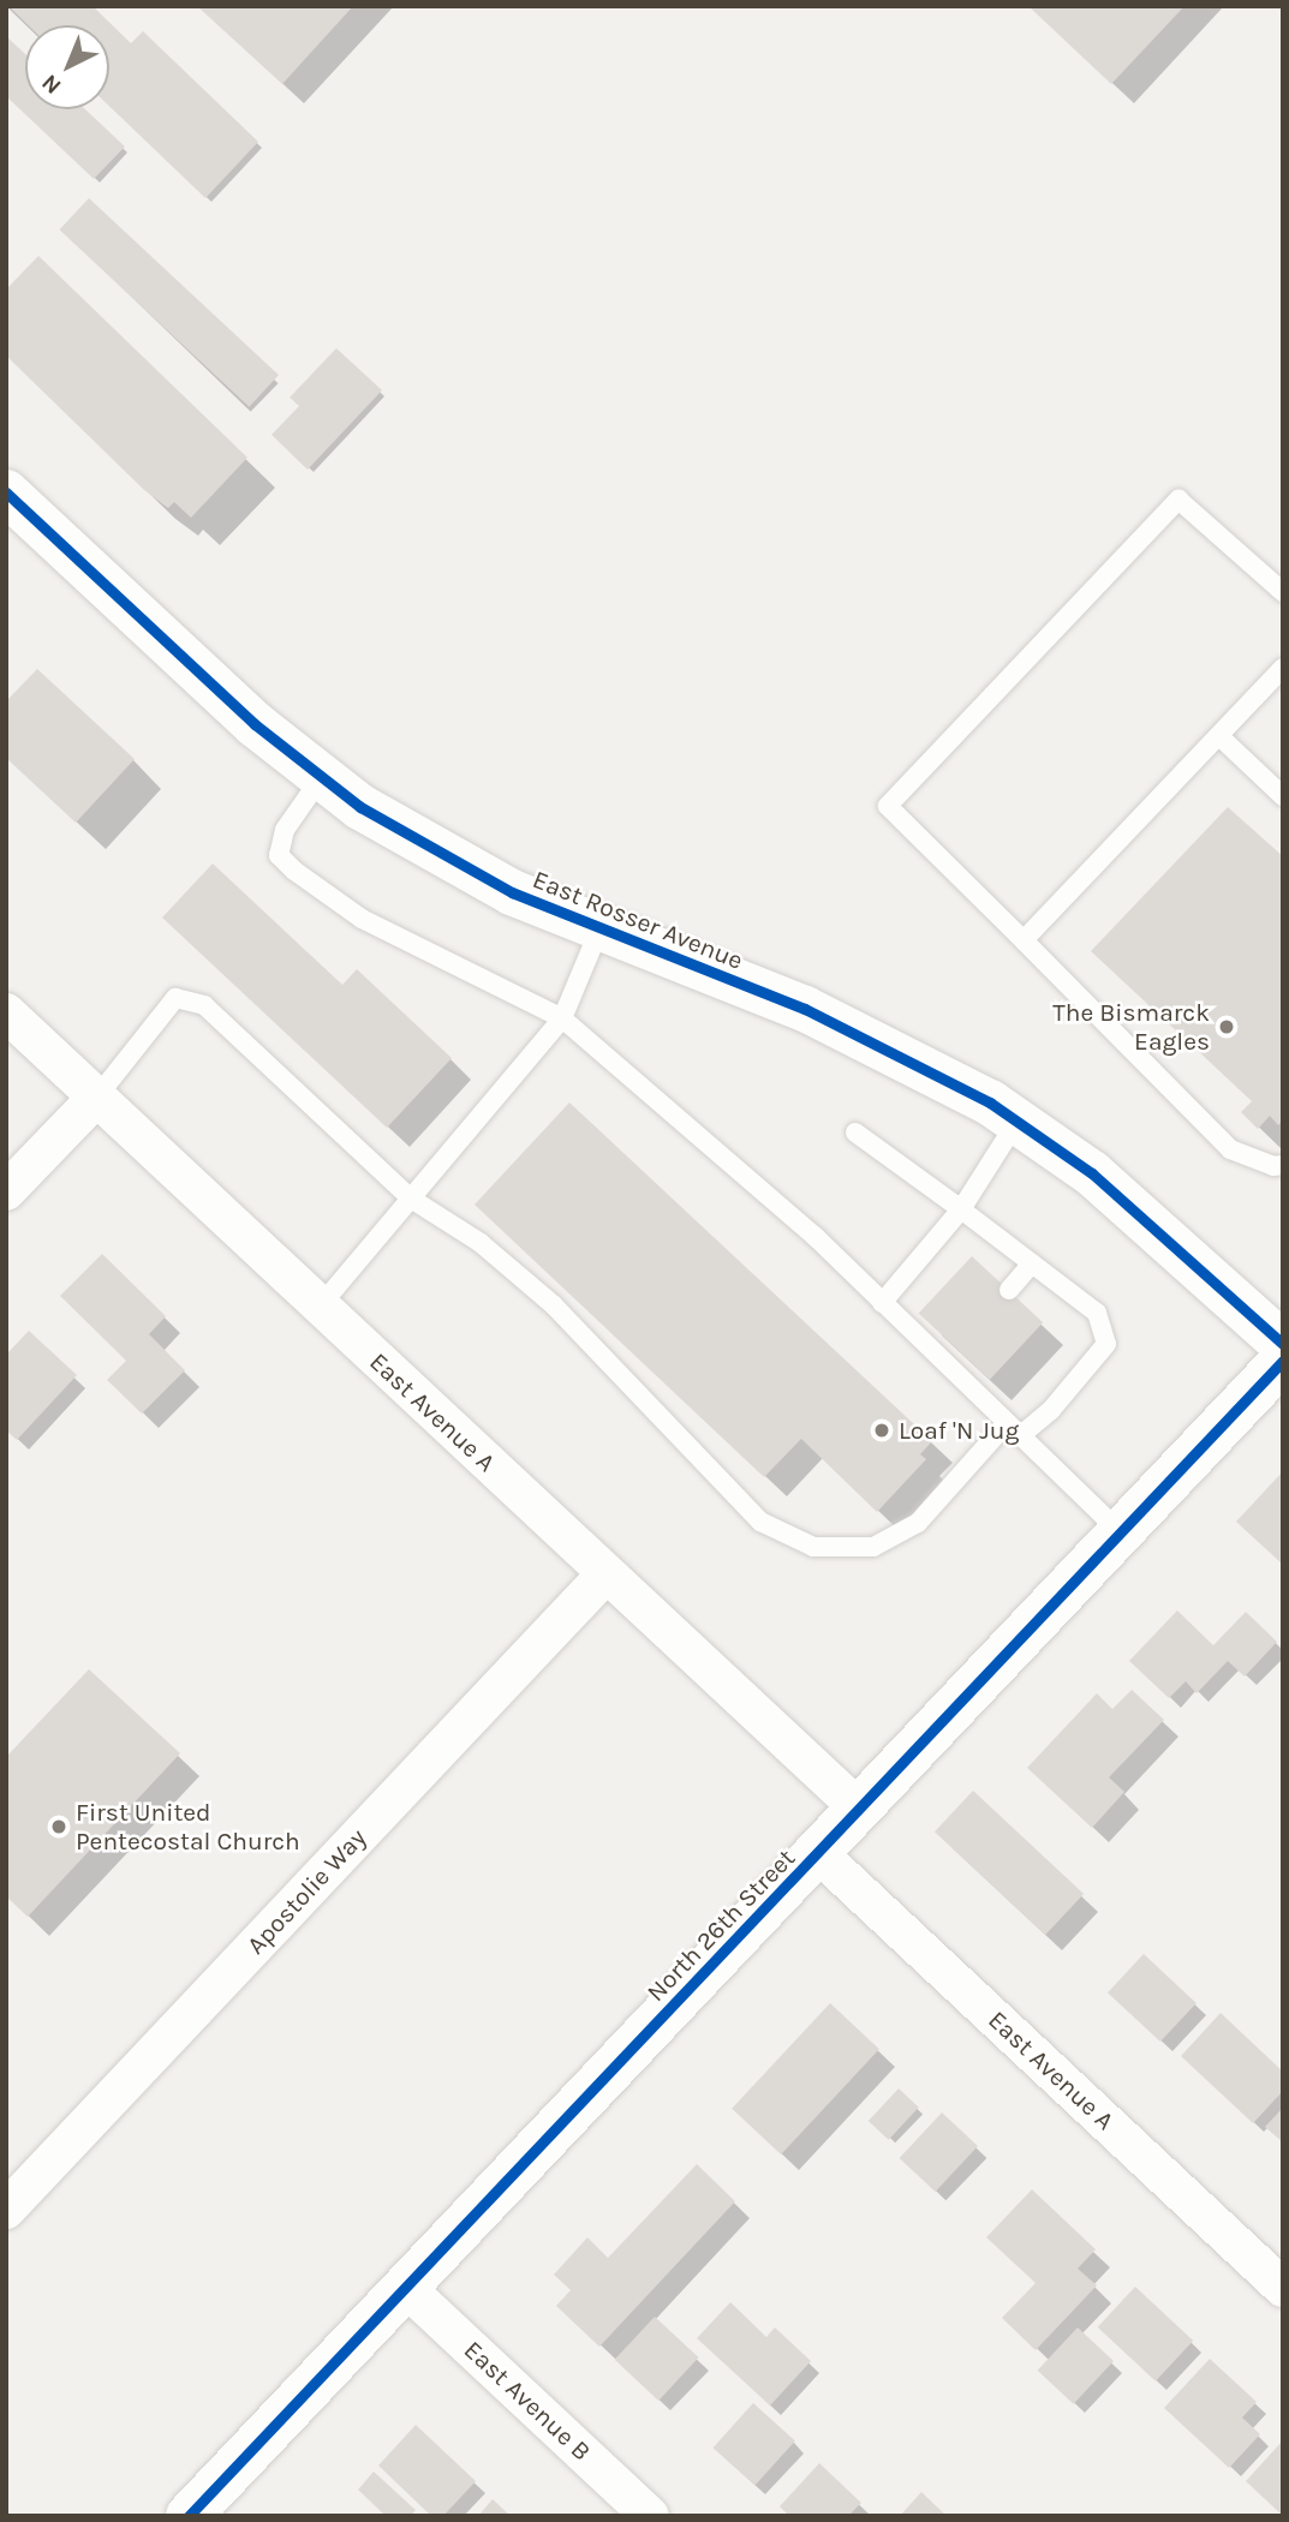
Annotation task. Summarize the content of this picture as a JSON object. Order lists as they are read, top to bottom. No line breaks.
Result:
{"streets":{"street":["East Rosser Avenue","East Avenue A","Apostolie Way","North 26th Street","East Avenue B"]},"crossings":[["East Avenue A","Apostolie Way"],["East Avenue A","North 26th Street"],["North 26th Street","East Avenue B"]],"places":["The Bismarck Eagles","Loaf 'N Jug","First United Pentecostal Church"],"north":"bottom left"}
